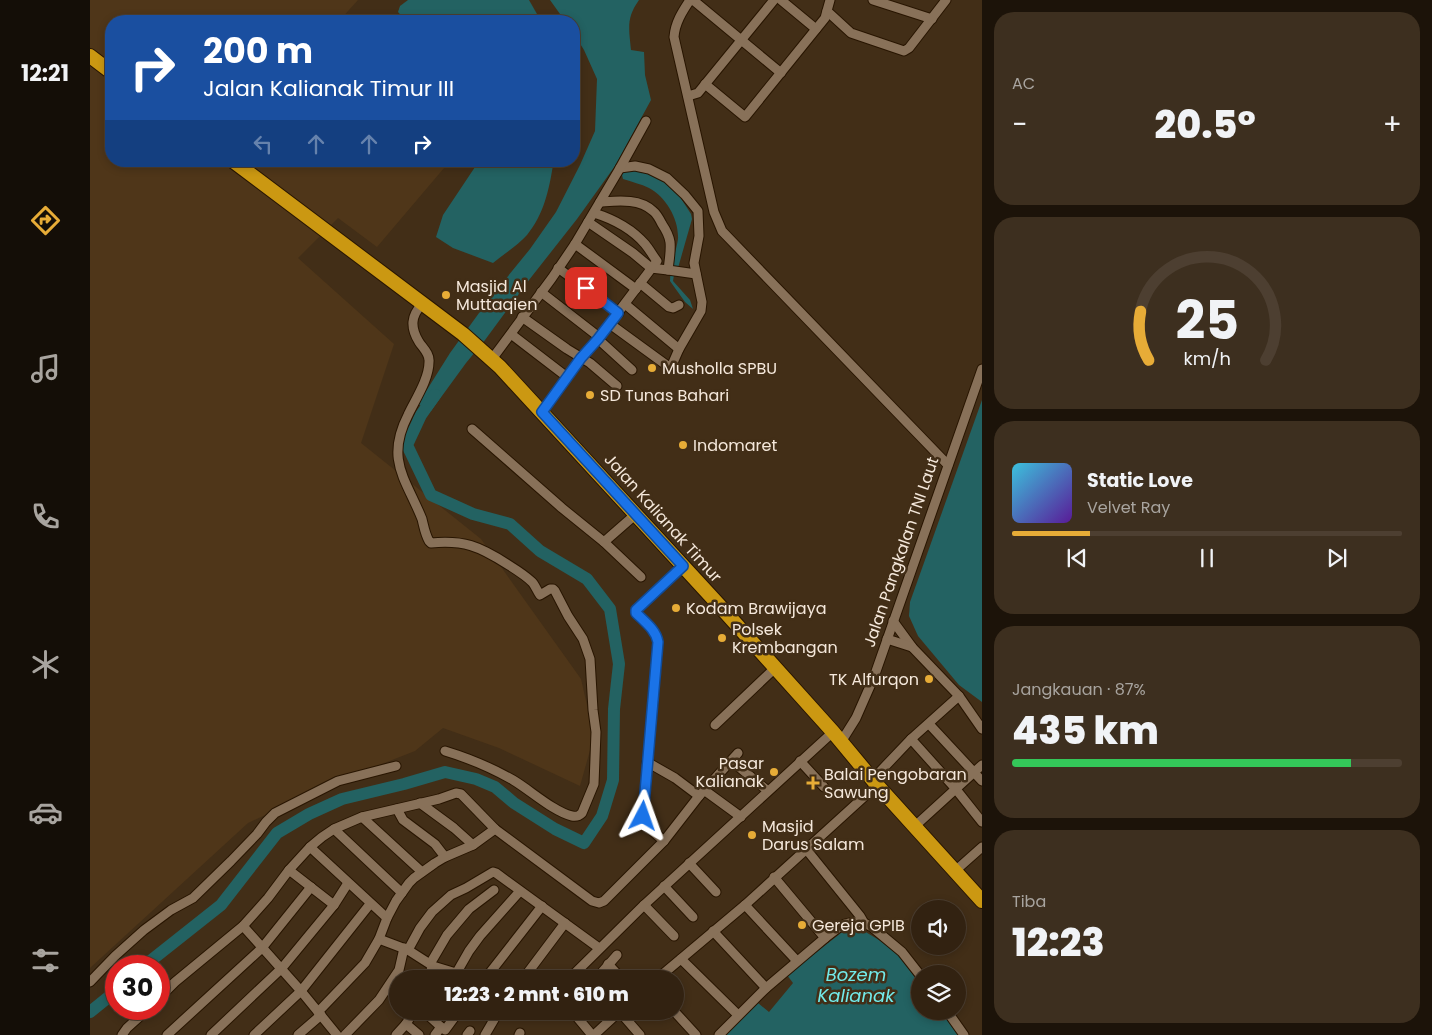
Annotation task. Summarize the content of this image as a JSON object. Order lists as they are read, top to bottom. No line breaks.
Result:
{"streets":{"highway":["Jalan Kalianak Timur"],"street":["Jalan Pangkalan TNI Laut"]},"crossings":[["Jalan Kalianak Timur","Jalan Pangkalan TNI Laut"]],"water":["Bozem Kalianak"],"places":{"other":["Masjid Al Muttaqien","Musholla SPBU","SD Tunas Bahari","Indomaret","Kodam Brawijaya","Polsek Krembangan","TK Alfurqon","Pasar Kalianak","Masjid Darus Salam","Gereja GPIB"],"health":["Balai Pengobaran Sawung"]},"page":{"tabs":"12:21","tile":["AC",["Jangkauan · 87%","435 km"],["Tiba","12:23"]],"turn":["200 m","Jalan Kalianak Timur III"],"heat":["−","20.5°","+"],"song":["Static Love","Velvet Ray"],"limit":"30","trip":"12:23 · 2 mnt · 610 m","gauge":["25","km/h"]}}
